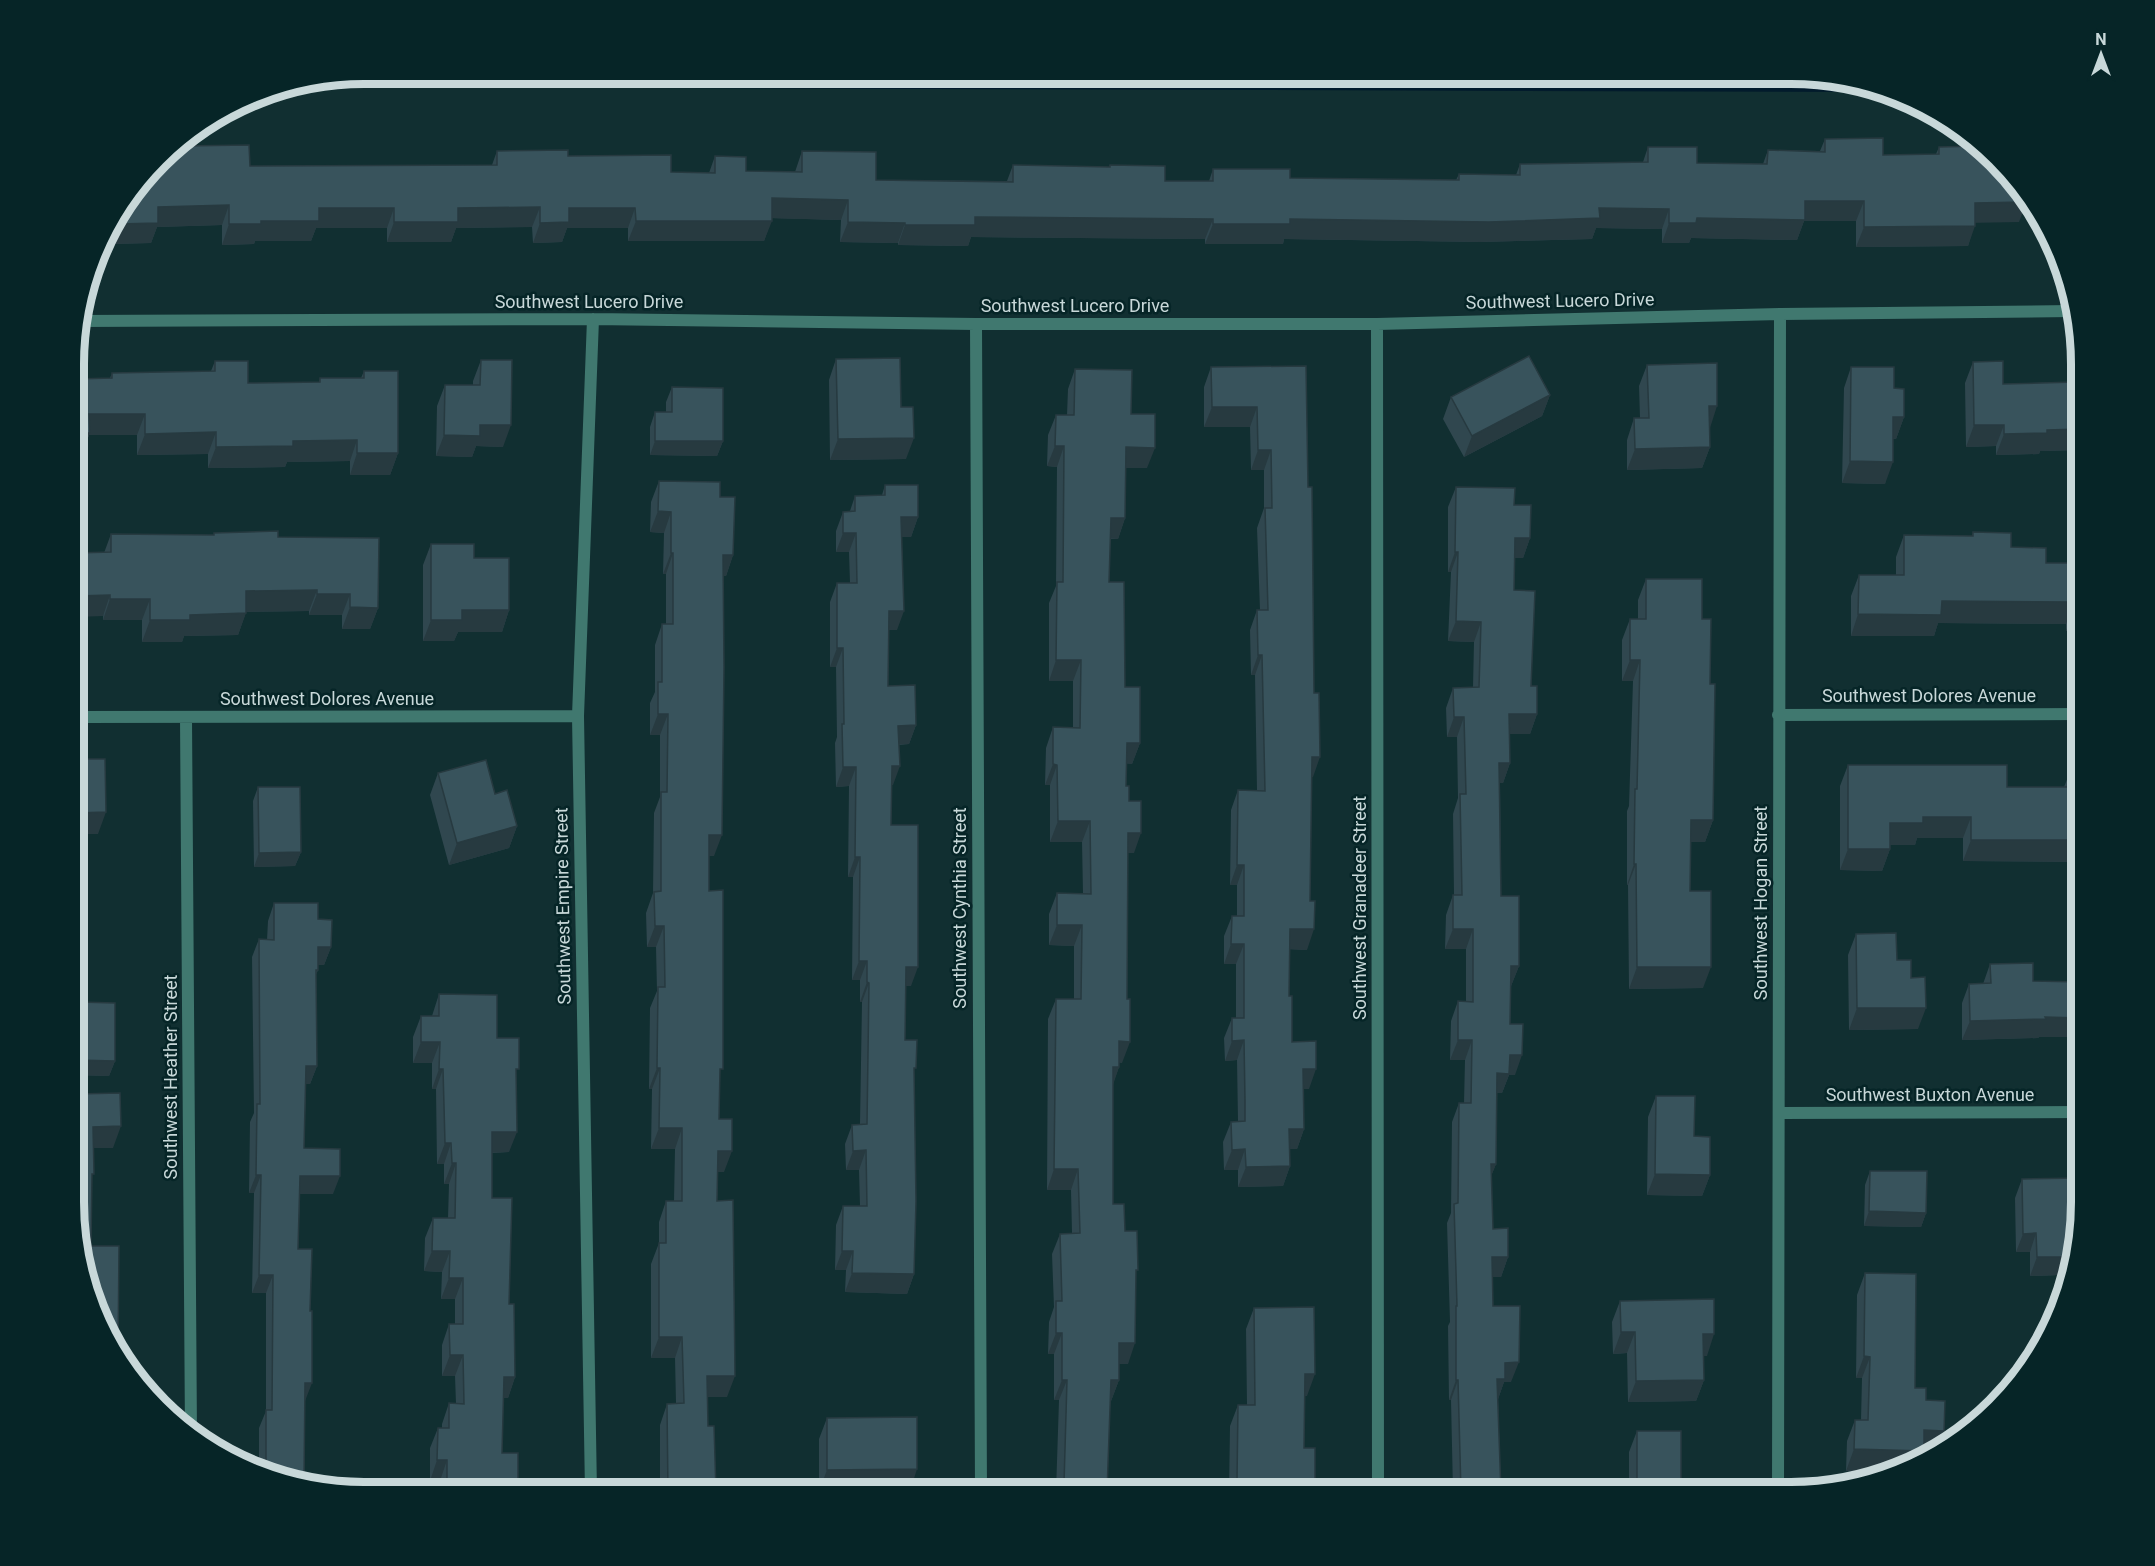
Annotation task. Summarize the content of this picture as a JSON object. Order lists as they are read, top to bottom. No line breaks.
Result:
{"streets":{"street":["Southwest Lucero Drive","Southwest Dolores Avenue","Southwest Hogan Street","Southwest Empire Street","Southwest Cynthia Street","Southwest Granadeer Street","Southwest Heather Street","Southwest Buxton Avenue"]},"crossings":[["Southwest Lucero Drive","Southwest Hogan Street"],["Southwest Lucero Drive","Southwest Empire Street"],["Southwest Lucero Drive","Southwest Cynthia Street"],["Southwest Lucero Drive","Southwest Granadeer Street"],["Southwest Dolores Avenue","Southwest Hogan Street"],["Southwest Dolores Avenue","Southwest Empire Street"],["Southwest Dolores Avenue","Southwest Heather Street"],["Southwest Hogan Street","Southwest Buxton Avenue"]],"north":"top"}
